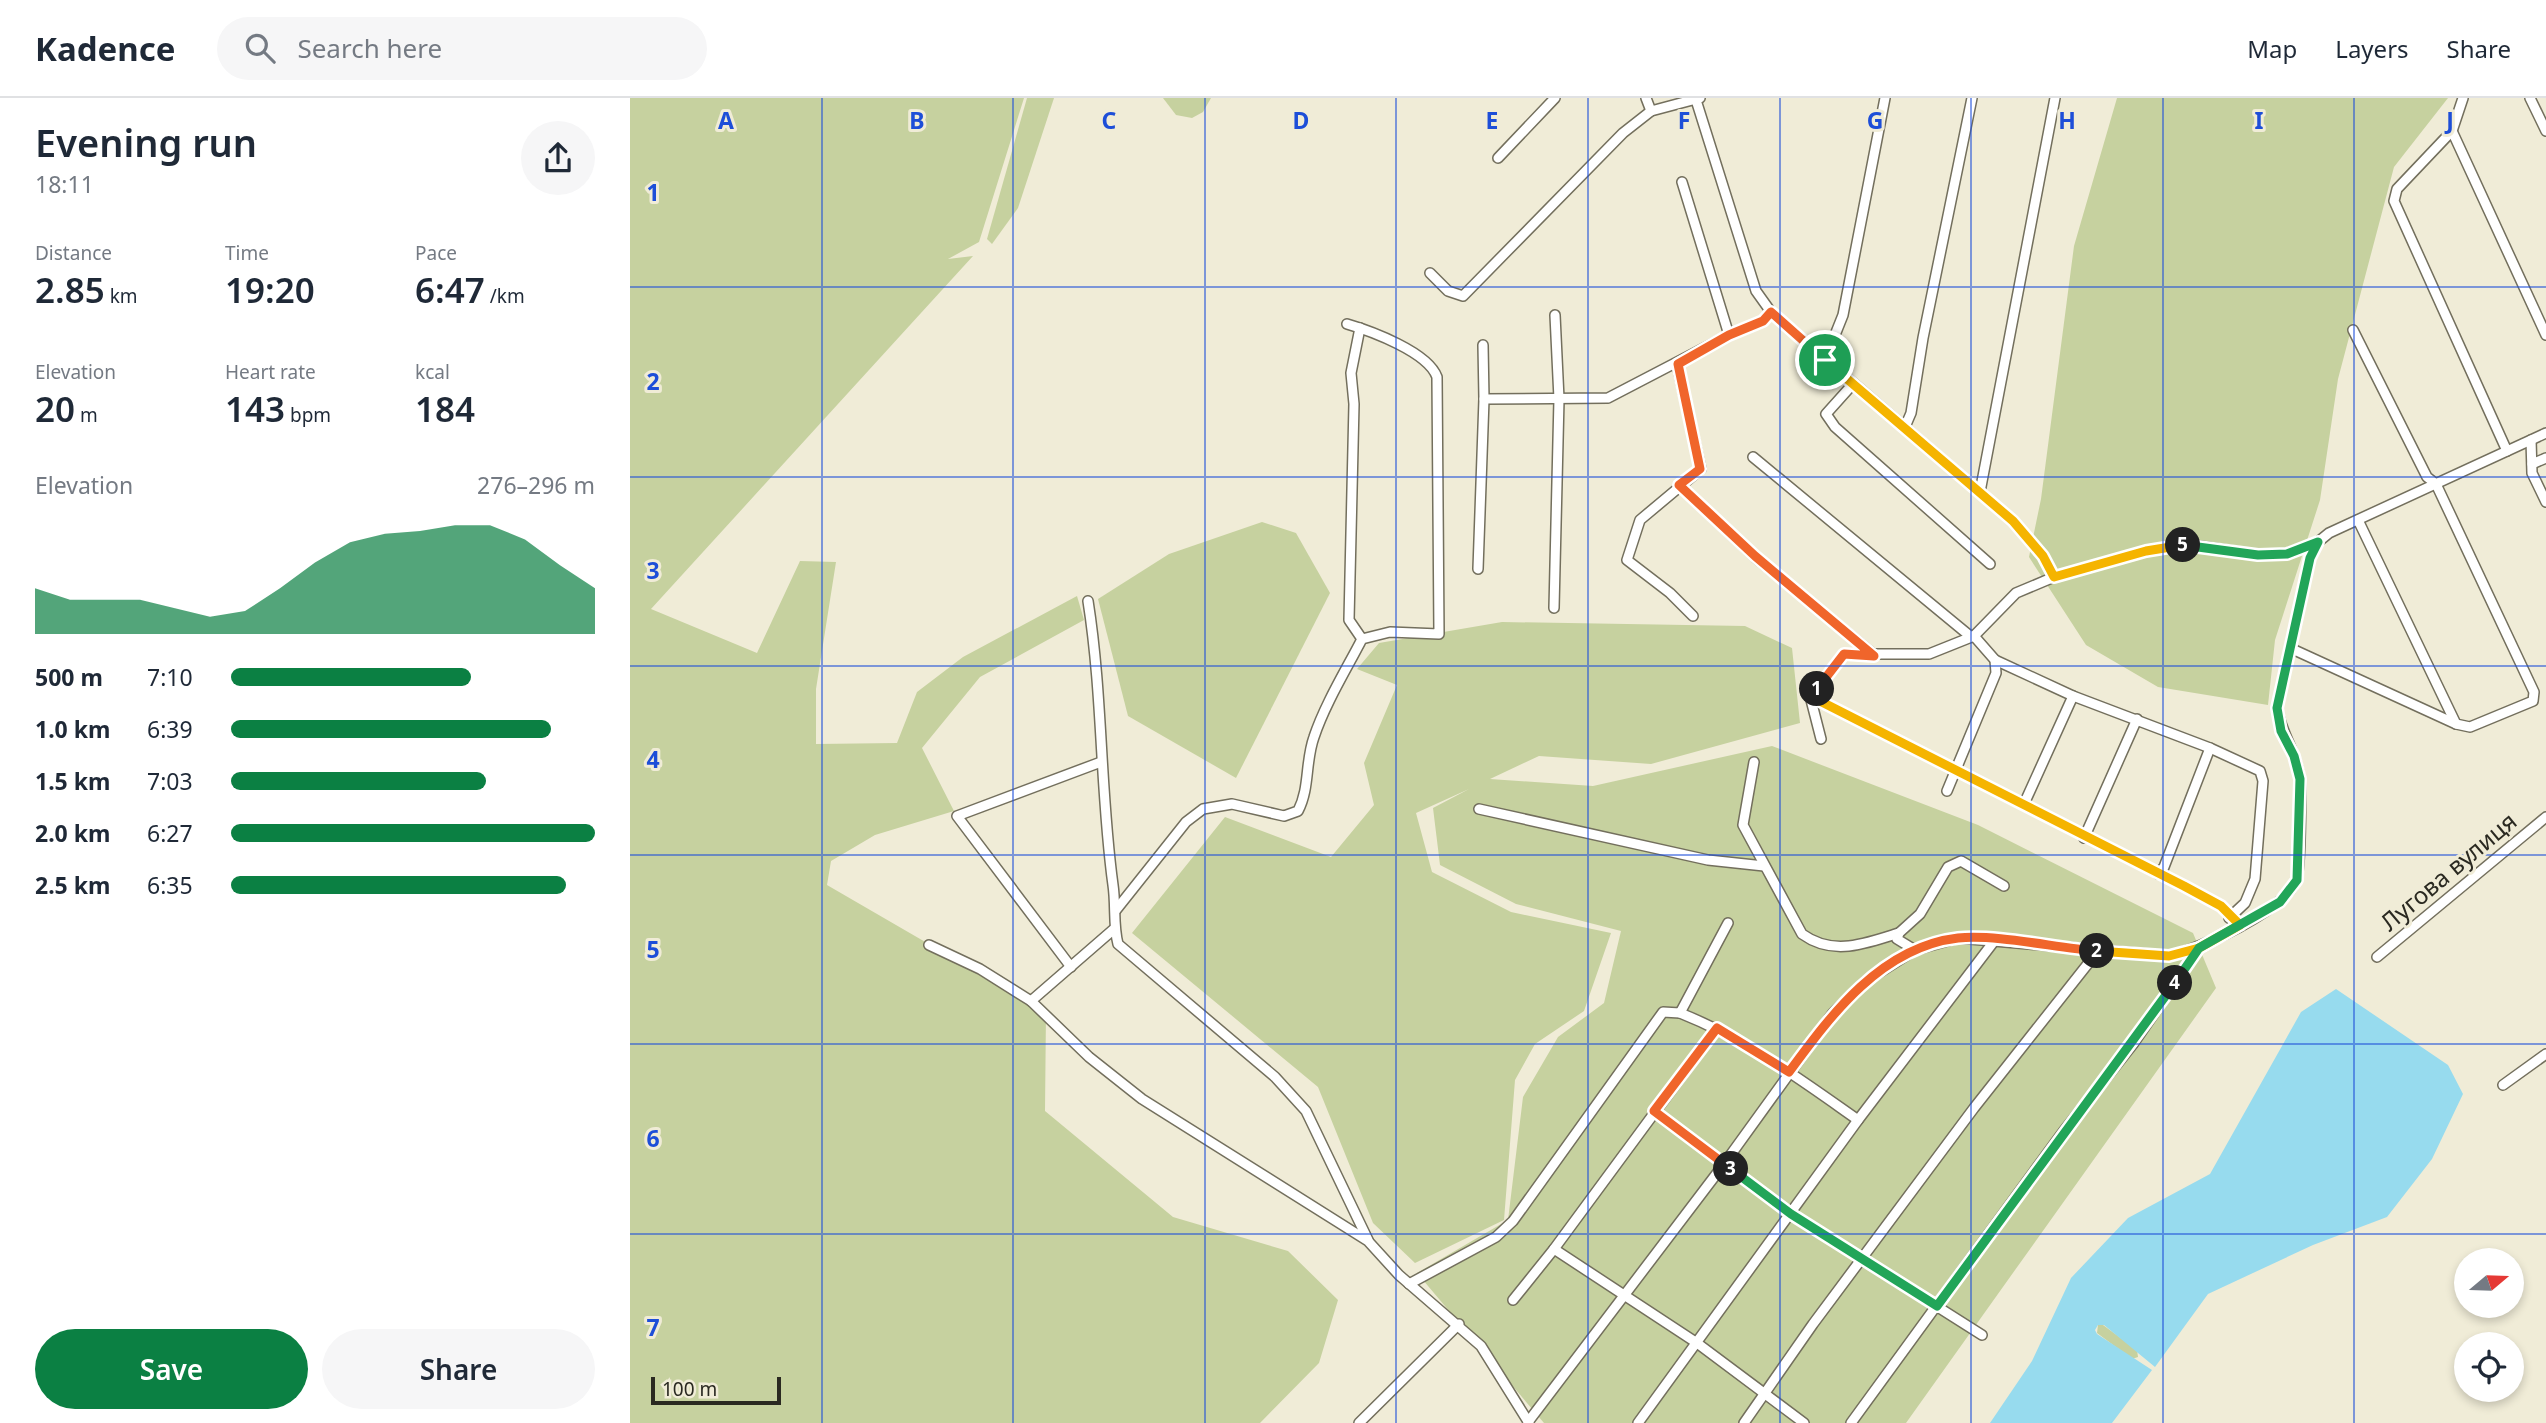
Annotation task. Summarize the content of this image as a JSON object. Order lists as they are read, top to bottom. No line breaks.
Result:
{"streets":{"street":["Лугова вулиця"]},"scale_bar":"100 m","north":"right","page":{"header":"Kadence","search":"Search here","nav":["Map","Layers","Share"],"heading":["Evening run","18:11"],"stats":[["Distance","2.85 km"],["Time","19:20"],["Pace","6:47 /km"],["Elevation","20 m"],["Heart rate","143 bpm"],["kcal","184"]],"chart":["Elevation","276–296 m"],"pins":["5","1","2","4","3"],"list":[{"name":"500 m","note":"7:10"},{"name":"1.0 km","note":"6:39"},{"name":"1.5 km","note":"7:03"},{"name":"2.0 km","note":"6:27"},{"name":"2.5 km","note":"6:35"}],"buttons":["Save","Share"],"scale":"100 m"},"grid":{"columns":["A","B","C","D","E","F","G","H","I","J"],"rows":["1","2","3","4","5","6","7"]}}
